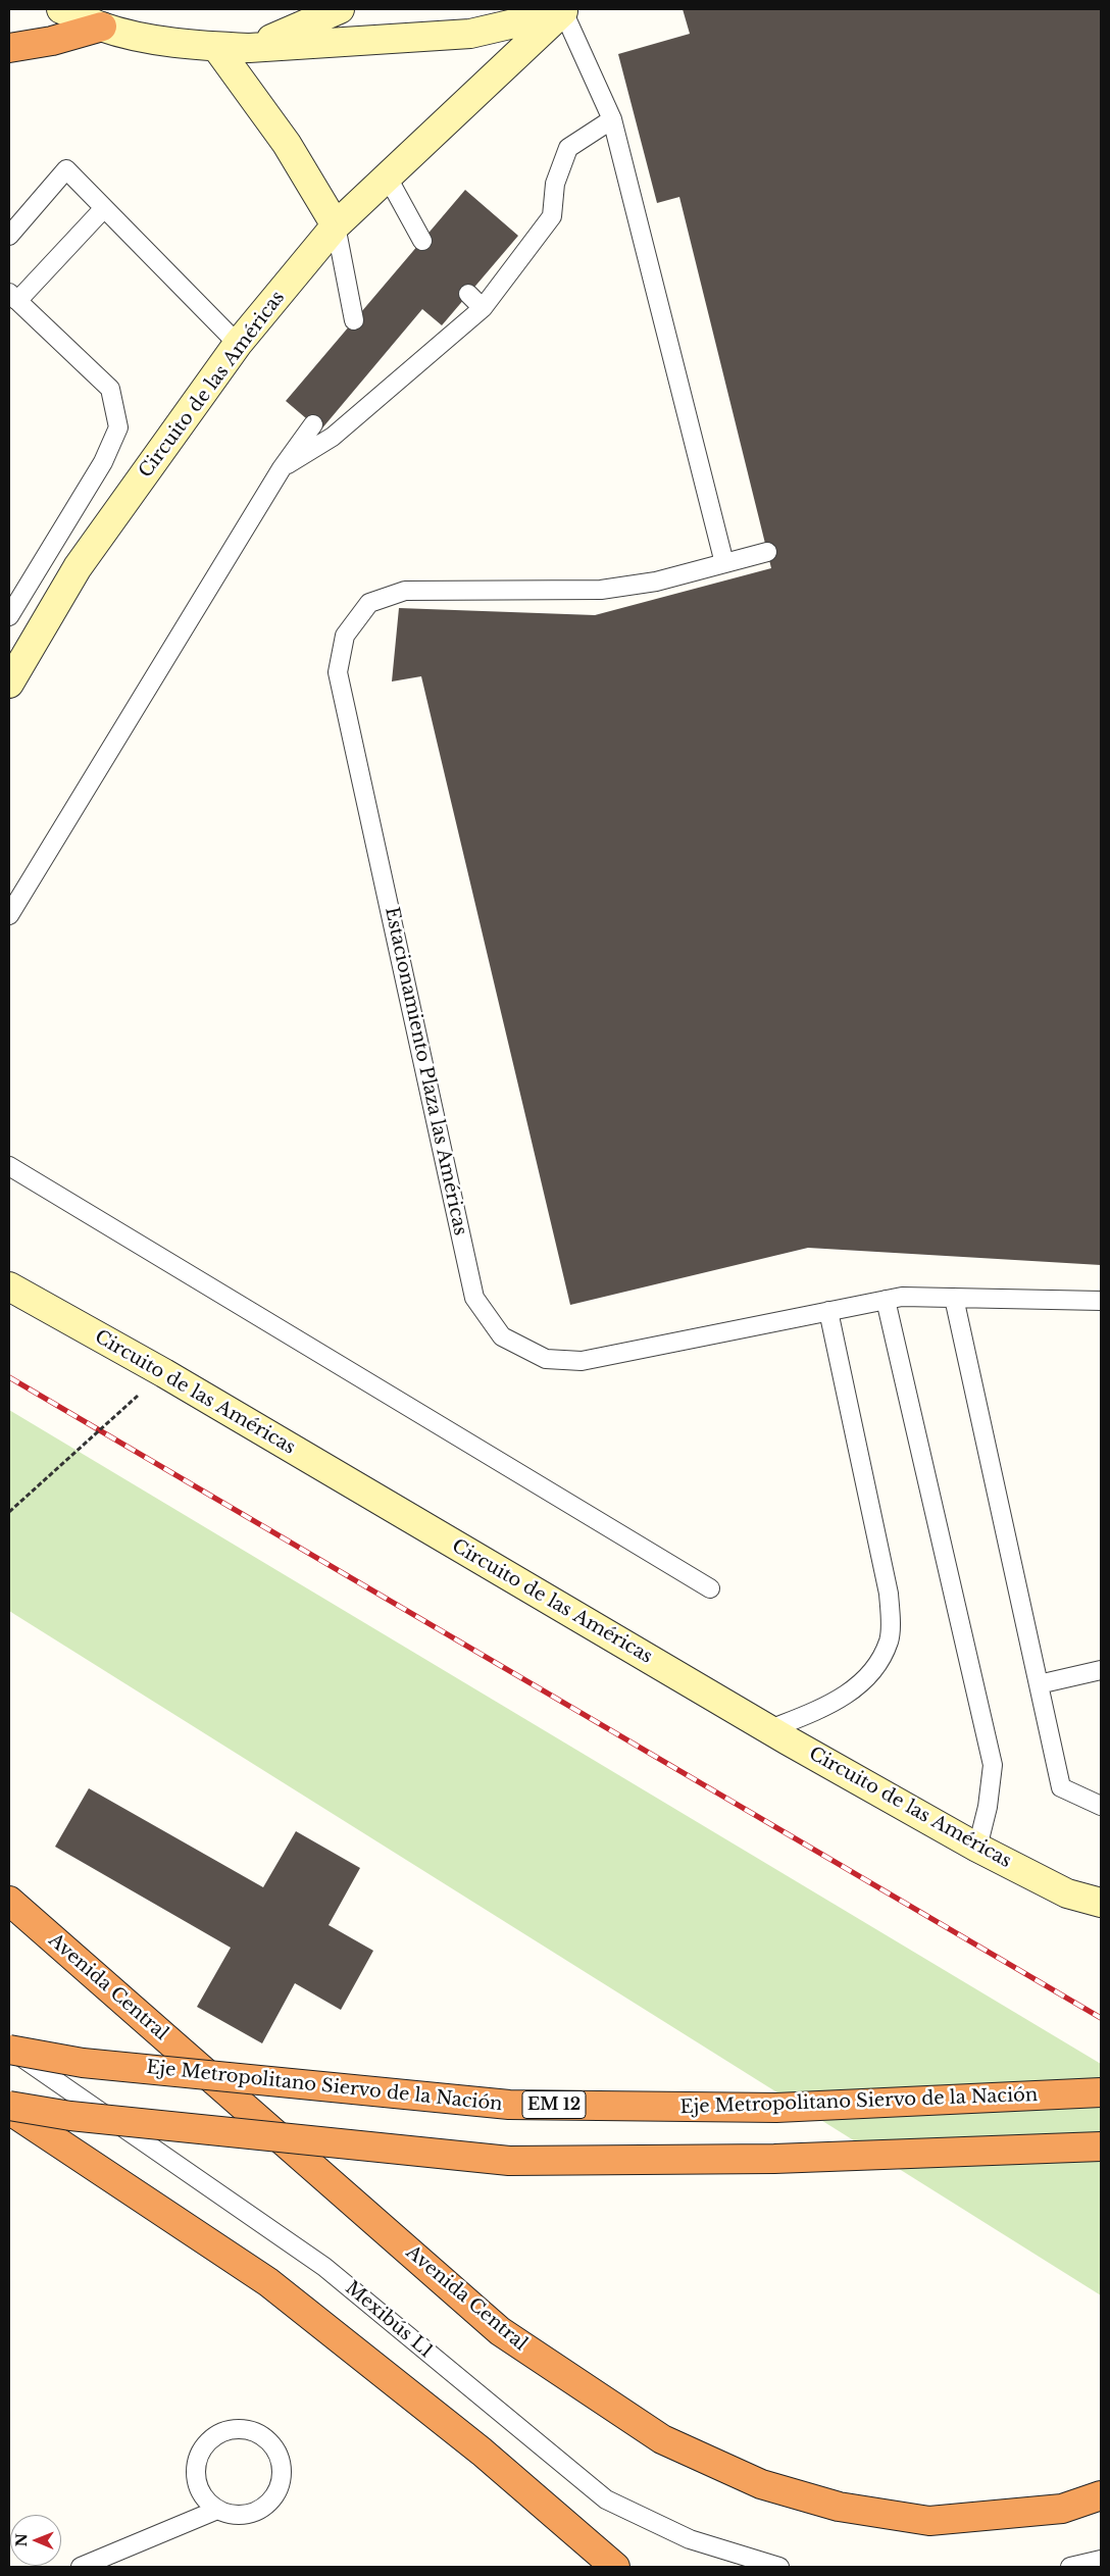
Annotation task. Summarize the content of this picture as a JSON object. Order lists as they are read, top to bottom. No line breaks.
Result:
{"streets":{"highway":["Avenida Central","Eje Metropolitano Siervo de la Nación","EM 12"],"main road":["Circuito de las Américas"],"lane":["Estacionamiento Plaza las Américas","Mexibús L1"]},"crossings":[["Eje Metropolitano Siervo de la Nación","Mexibús L1"]],"north":"left"}
